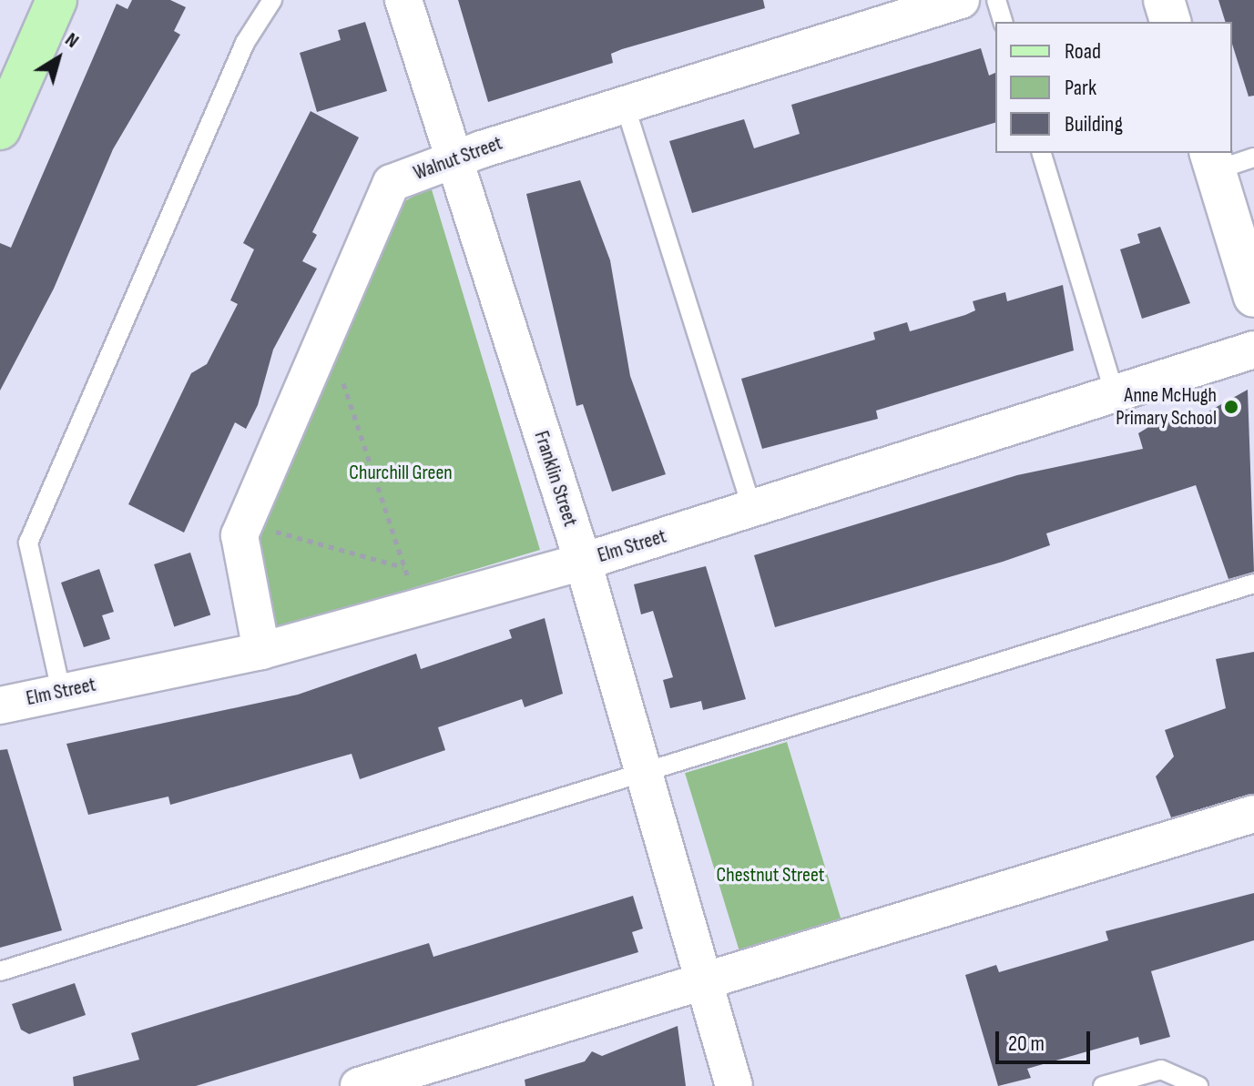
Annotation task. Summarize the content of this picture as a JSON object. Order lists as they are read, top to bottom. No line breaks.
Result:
{"streets":{"street":["Walnut Street","Franklin Street","Elm Street"]},"crossings":[["Walnut Street","Franklin Street"],["Walnut Street","Elm Street"],["Franklin Street","Elm Street"]],"parks":["Churchill Green","Chestnut Street"],"places":["Anne McHugh Primary School"],"legend":["Road","Park","Building"],"scale_bar":"20 m","north":"top right"}
